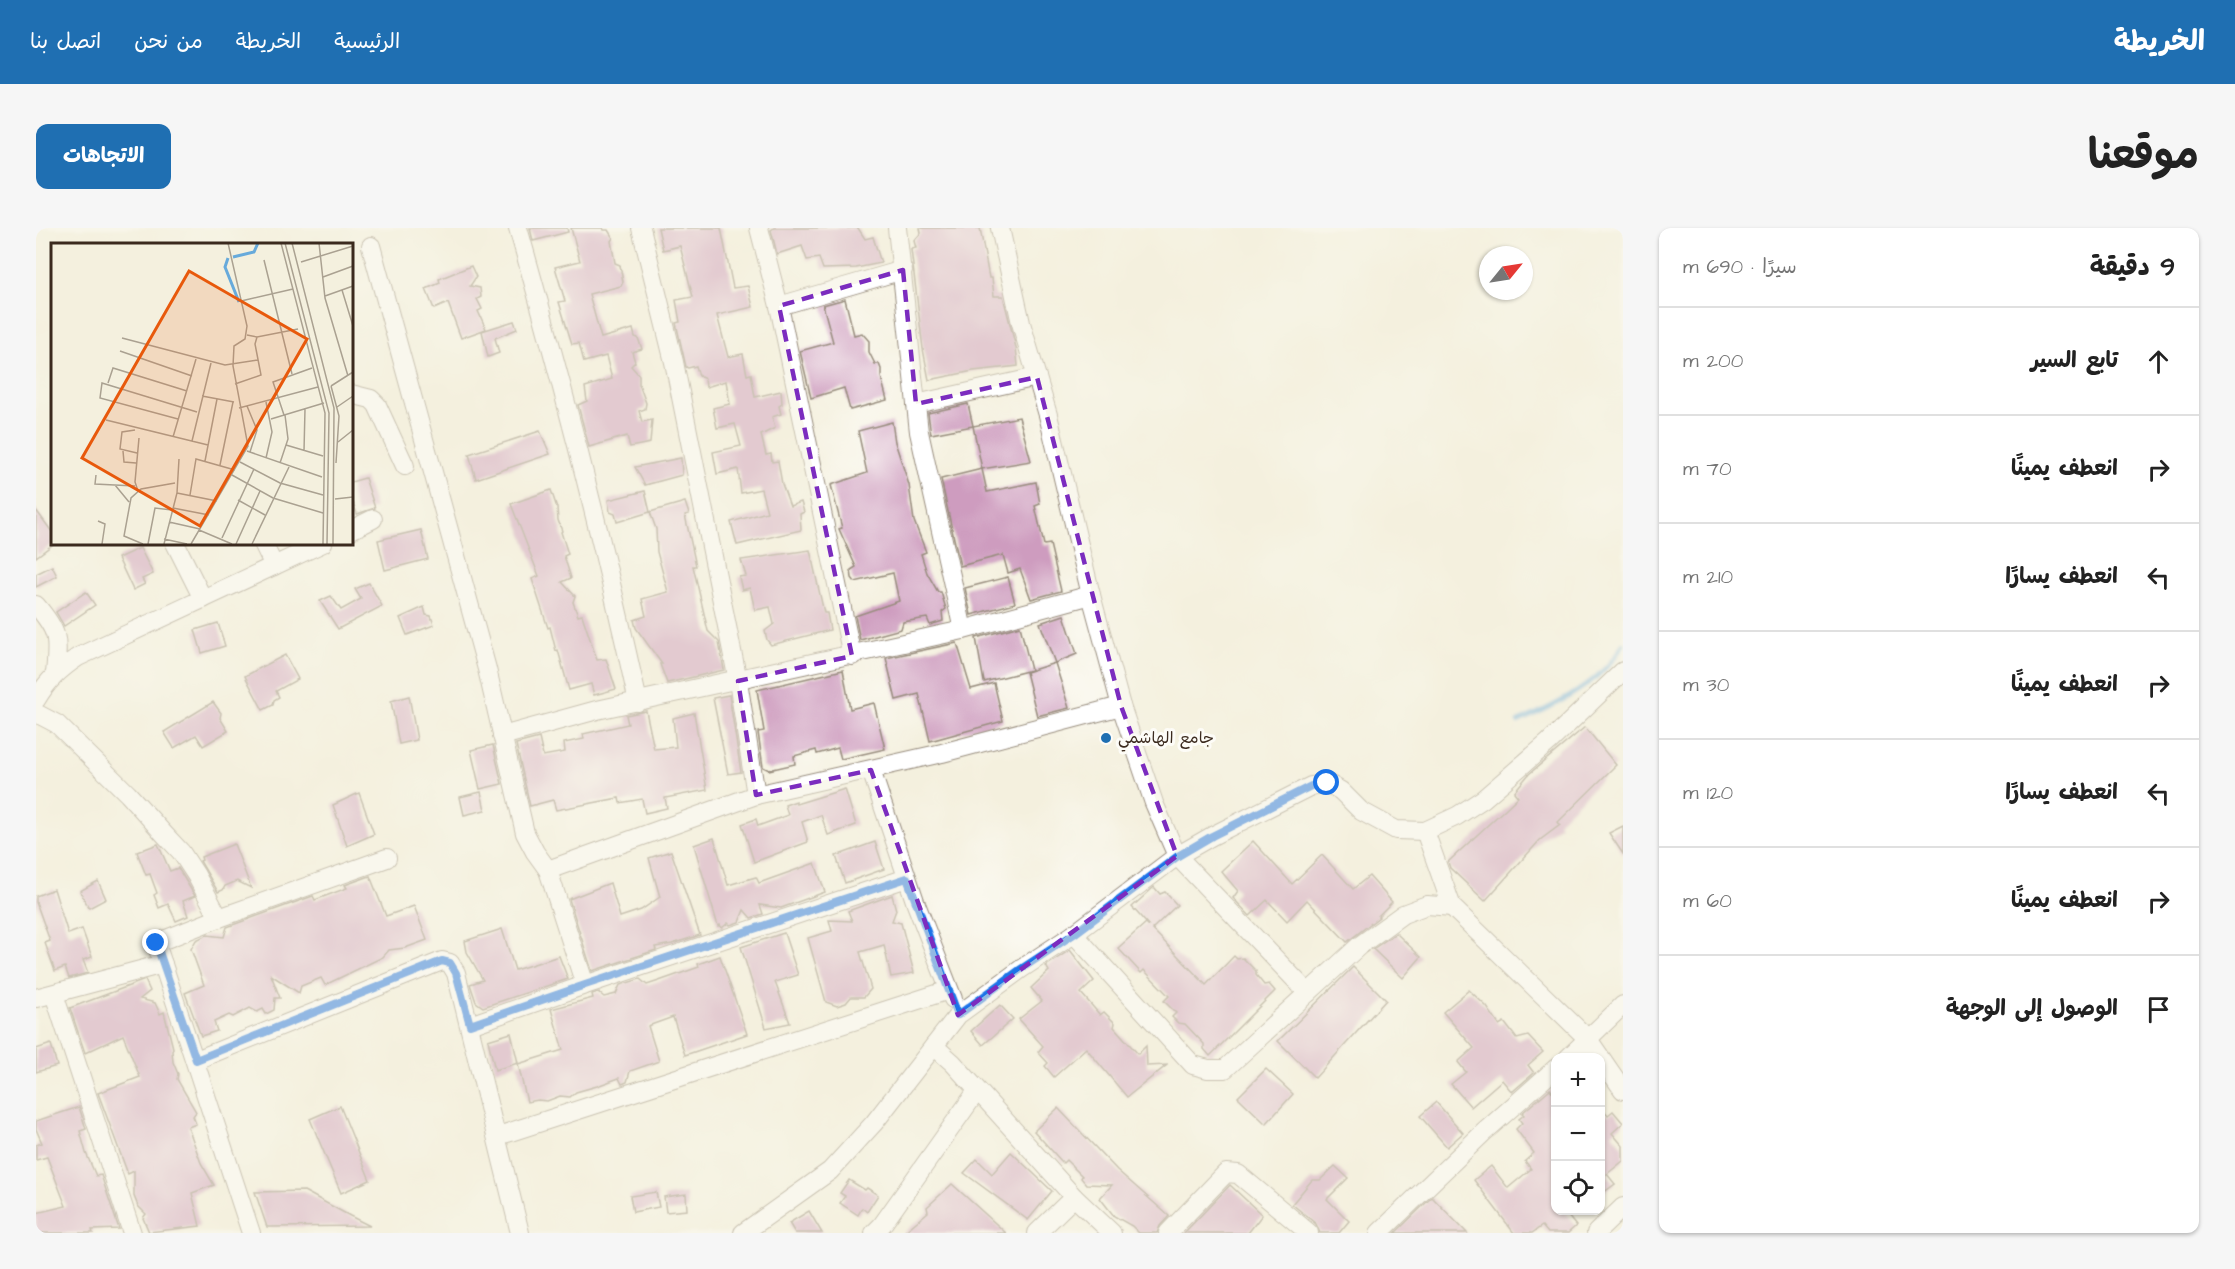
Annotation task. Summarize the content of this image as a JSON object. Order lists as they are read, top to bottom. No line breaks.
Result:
{"places":["جامع الهاشمي"],"north":"top right","page":{"header":"الخريطة","nav":["الرئيسية","الخريطة","من نحن","اتصل بنا"],"title":"موقعنا","buttons":"الاتجاهات","heading":["9 دقيقة","سيرًا · 690 m"],"list":[["تابع السير","200 m"],["انعطف يمينًا","70 m"],["انعطف يسارًا","210 m"],["انعطف يمينًا","30 m"],["انعطف يسارًا","120 m"],["انعطف يمينًا","60 m"],"الوصول إلى الوجهة"],"map_buttons":["+","−"]}}
